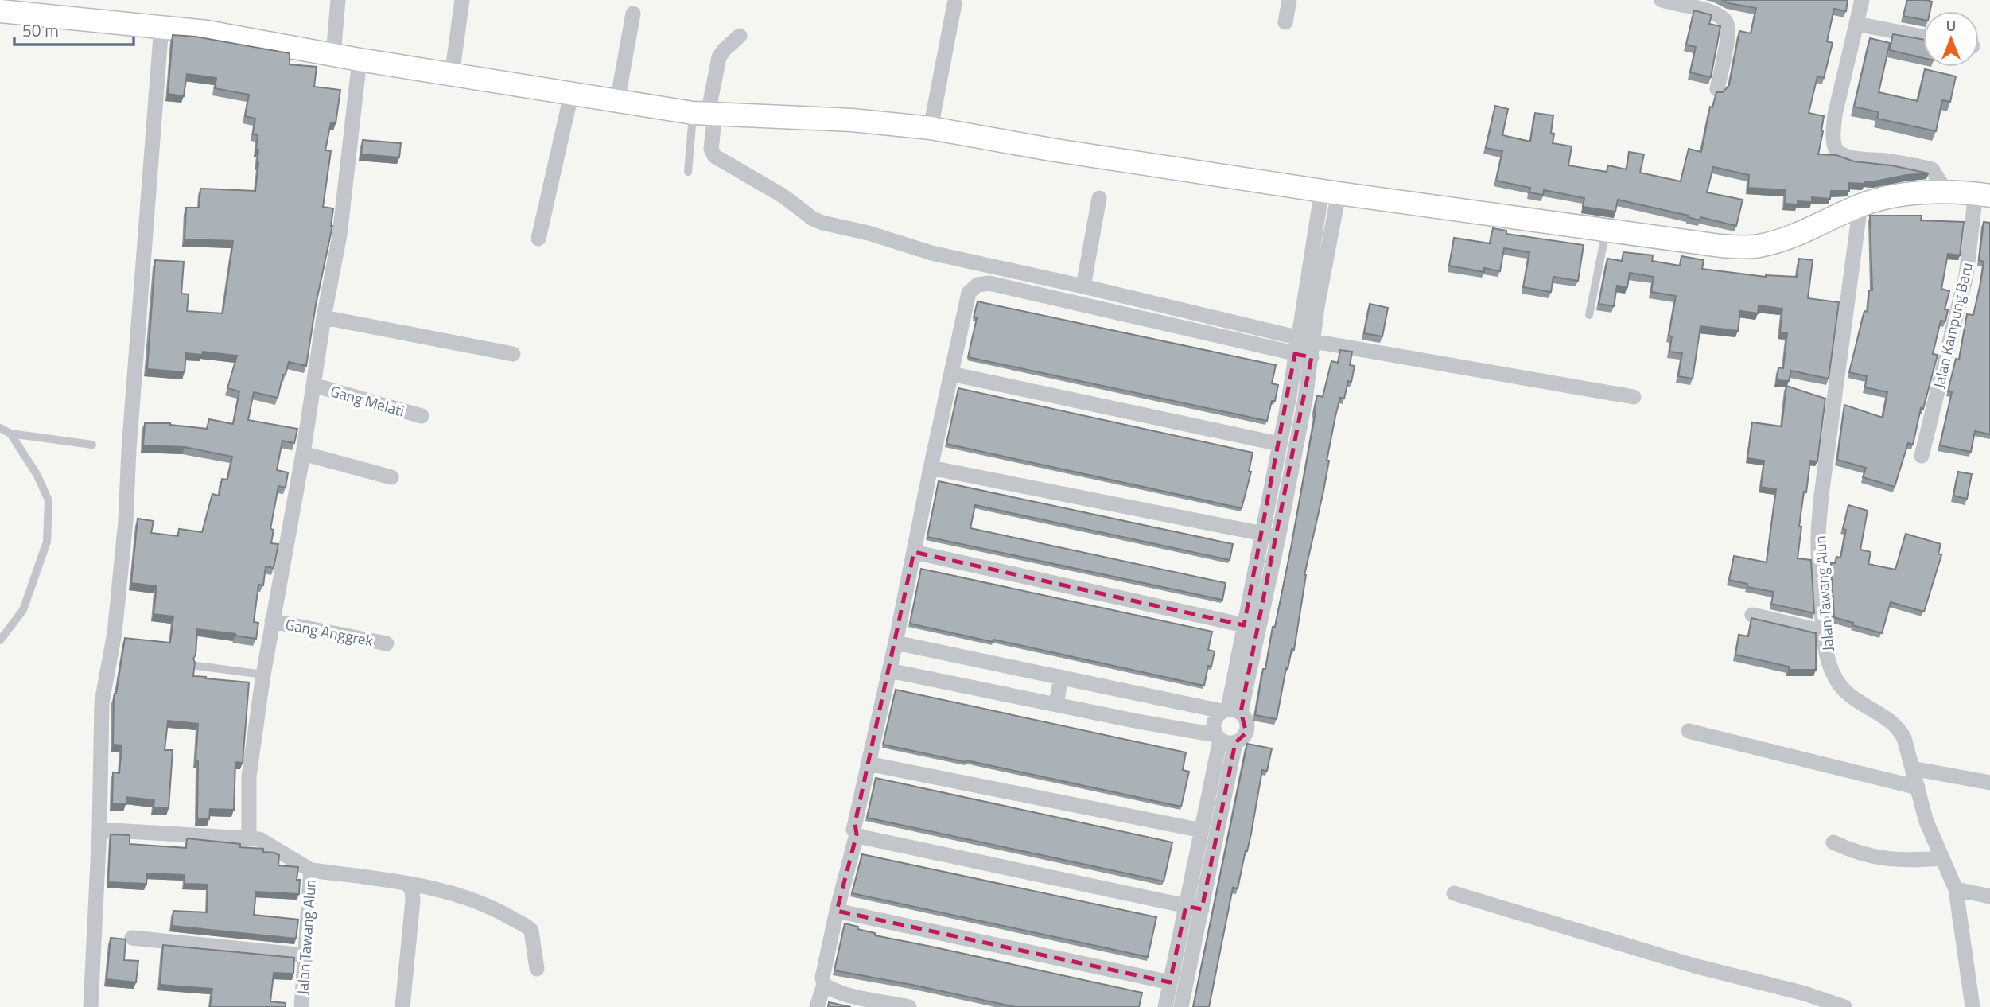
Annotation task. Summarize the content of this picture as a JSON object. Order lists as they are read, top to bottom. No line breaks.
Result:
{"streets":{"street":["Jalan Kampung Baru","Gang Melati","Jalan Tawang Alun","Gang Anggrek"]},"scale_bar":"50 m","north":"top"}
